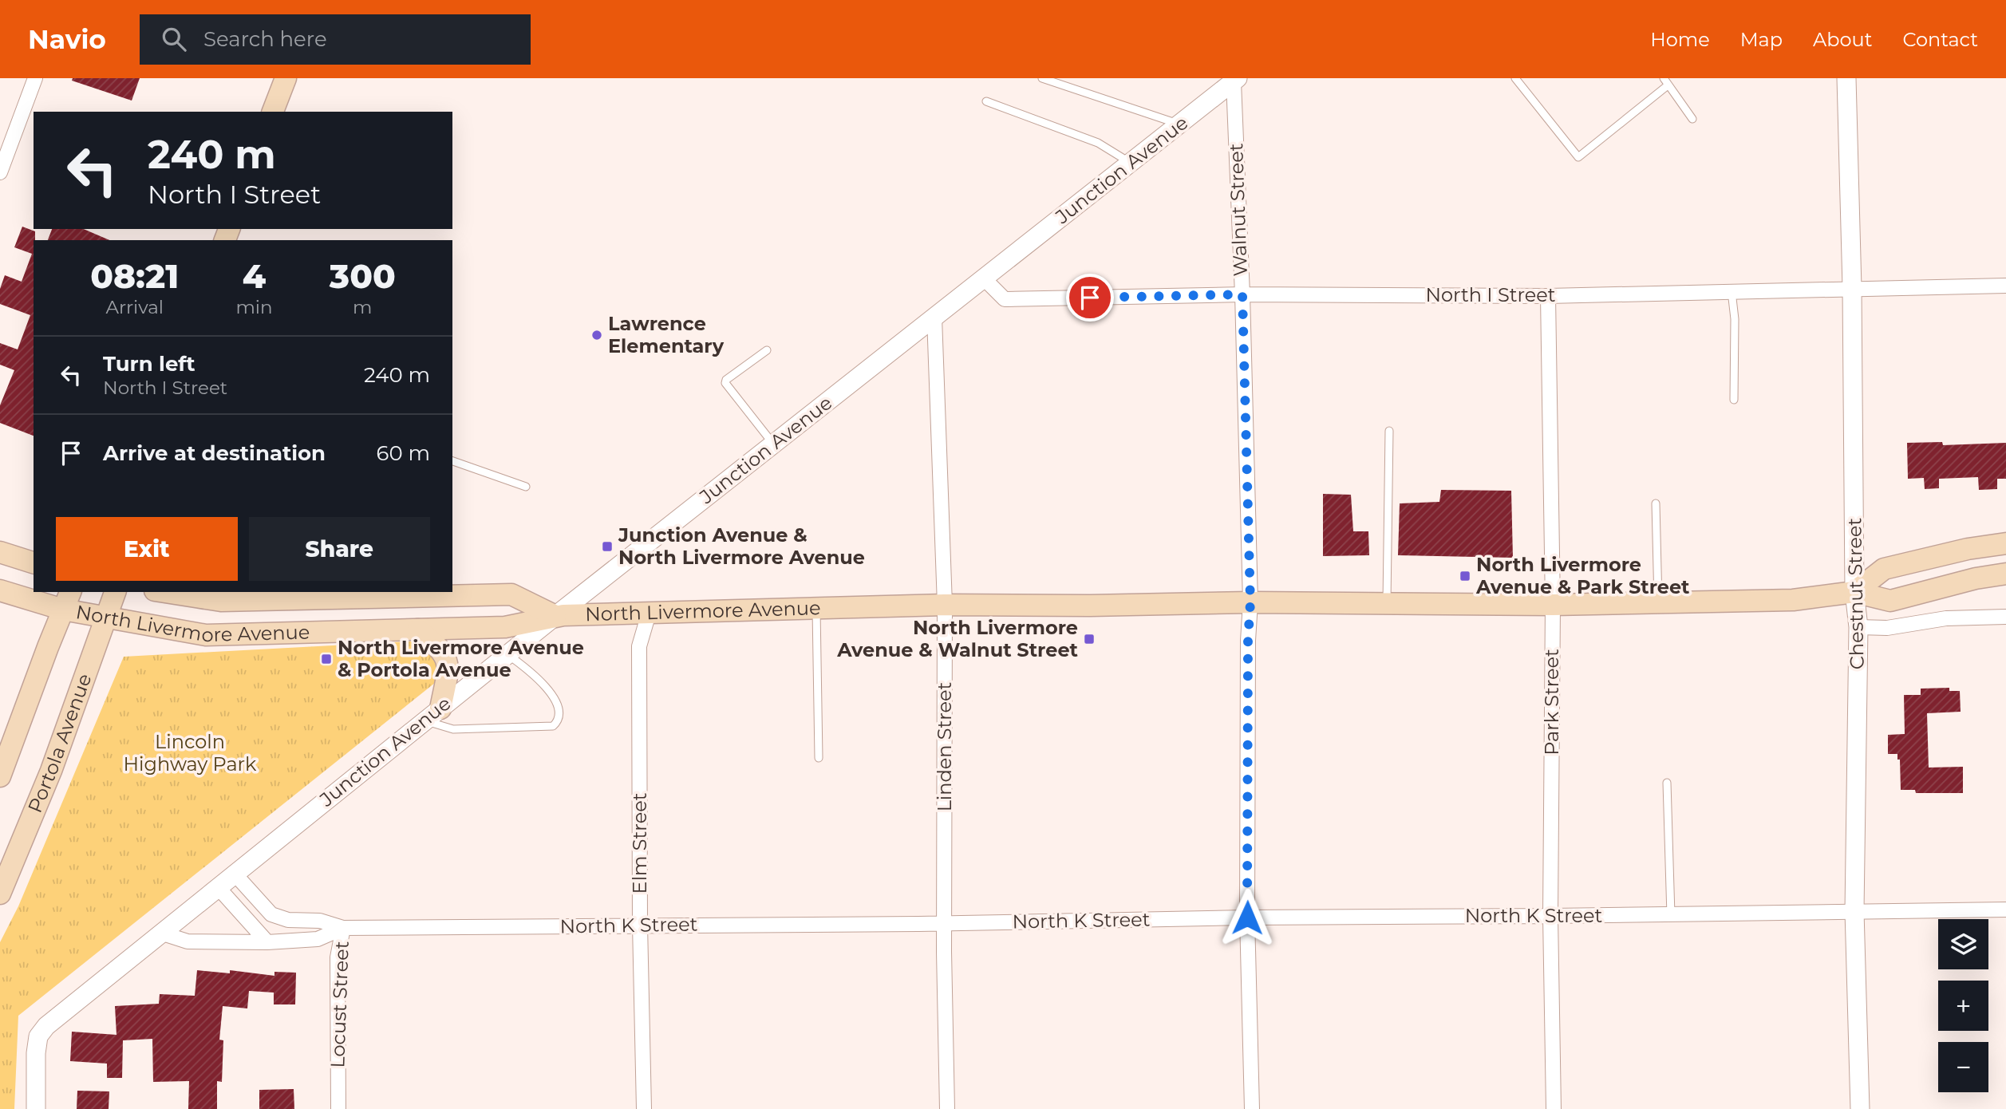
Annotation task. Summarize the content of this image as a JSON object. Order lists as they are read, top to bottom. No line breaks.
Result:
{"streets":{"main road":["North Livermore Avenue","Portola Avenue"],"street":["Junction Avenue","Walnut Street","North I Street","Chestnut Street","Park Street","Linden Street","Elm Street","North K Street","Locust Street"]},"crossings":[["Junction Avenue","Walnut Street"],["Junction Avenue","North I Street"],["Junction Avenue","North Livermore Avenue"],["Junction Avenue","Linden Street"],["Junction Avenue","North K Street"],["Junction Avenue","Locust Street"],["Walnut Street","North I Street"],["Walnut Street","North Livermore Avenue"],["Walnut Street","North K Street"],["North I Street","Chestnut Street"],["North I Street","Park Street"],["Chestnut Street","North Livermore Avenue"],["Chestnut Street","North K Street"],["North Livermore Avenue","Park Street"],["North Livermore Avenue","Portola Avenue"],["North Livermore Avenue","Linden Street"],["North Livermore Avenue","Elm Street"],["Park Street","North K Street"],["Linden Street","North K Street"],["Elm Street","North K Street"],["North K Street","Locust Street"]],"parks":["Lincoln Highway Park"],"places":{"other":["Lawrence Elementary"],"transit":["Junction Avenue & North Livermore Avenue","North Livermore Avenue & Park Street","North Livermore Avenue & Walnut Street","North Livermore Avenue & Portola Avenue"]},"page":{"header":"Navio","search":"Search here","nav":["Home","Map","About","Contact"],"turn":["240 m","North I Street"],"eta":["08:21","Arrival","4","min","300","m"],"list":[{"name":"Turn left","note":"North I Street","value":"240 m"},{"name":"Arrive at destination","value":"60 m"}],"buttons":["Exit","Share"],"map_buttons":["+","−"]}}
